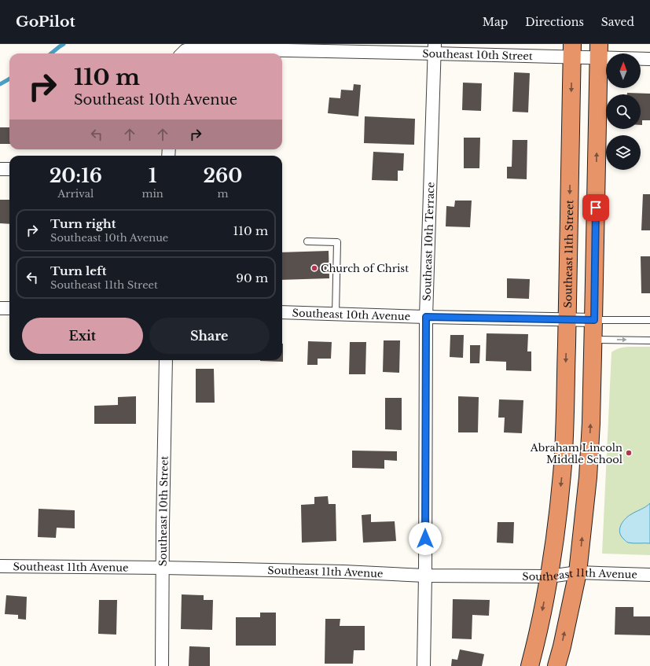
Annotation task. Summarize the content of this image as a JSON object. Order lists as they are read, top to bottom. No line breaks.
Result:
{"streets":{"highway":["Southeast 11th Street"],"street":["Southeast 10th Street","Southeast 10th Terrace","Southeast 10th Avenue","Southeast 11th Avenue"]},"crossings":[["Southeast 10th Street","Southeast 10th Terrace"],["Southeast 10th Street","Southeast 11th Street"],["Southeast 10th Street","Southeast 11th Avenue"],["Southeast 10th Terrace","Southeast 10th Avenue"],["Southeast 10th Terrace","Southeast 11th Avenue"],["Southeast 11th Street","Southeast 10th Avenue"],["Southeast 11th Street","Southeast 11th Avenue"]],"places":["Church of Christ","Abraham Lincoln Middle School"],"north":"top","page":{"header":"GoPilot","nav":["Map","Directions","Saved"],"turn":["110 m","Southeast 10th Avenue"],"eta":["20:16","Arrival","1","min","260","m"],"list":[{"name":"Turn right","note":"Southeast 10th Avenue","value":"110 m"},{"name":"Turn left","note":"Southeast 11th Street","value":"90 m"}],"buttons":["Exit","Share"]}}
